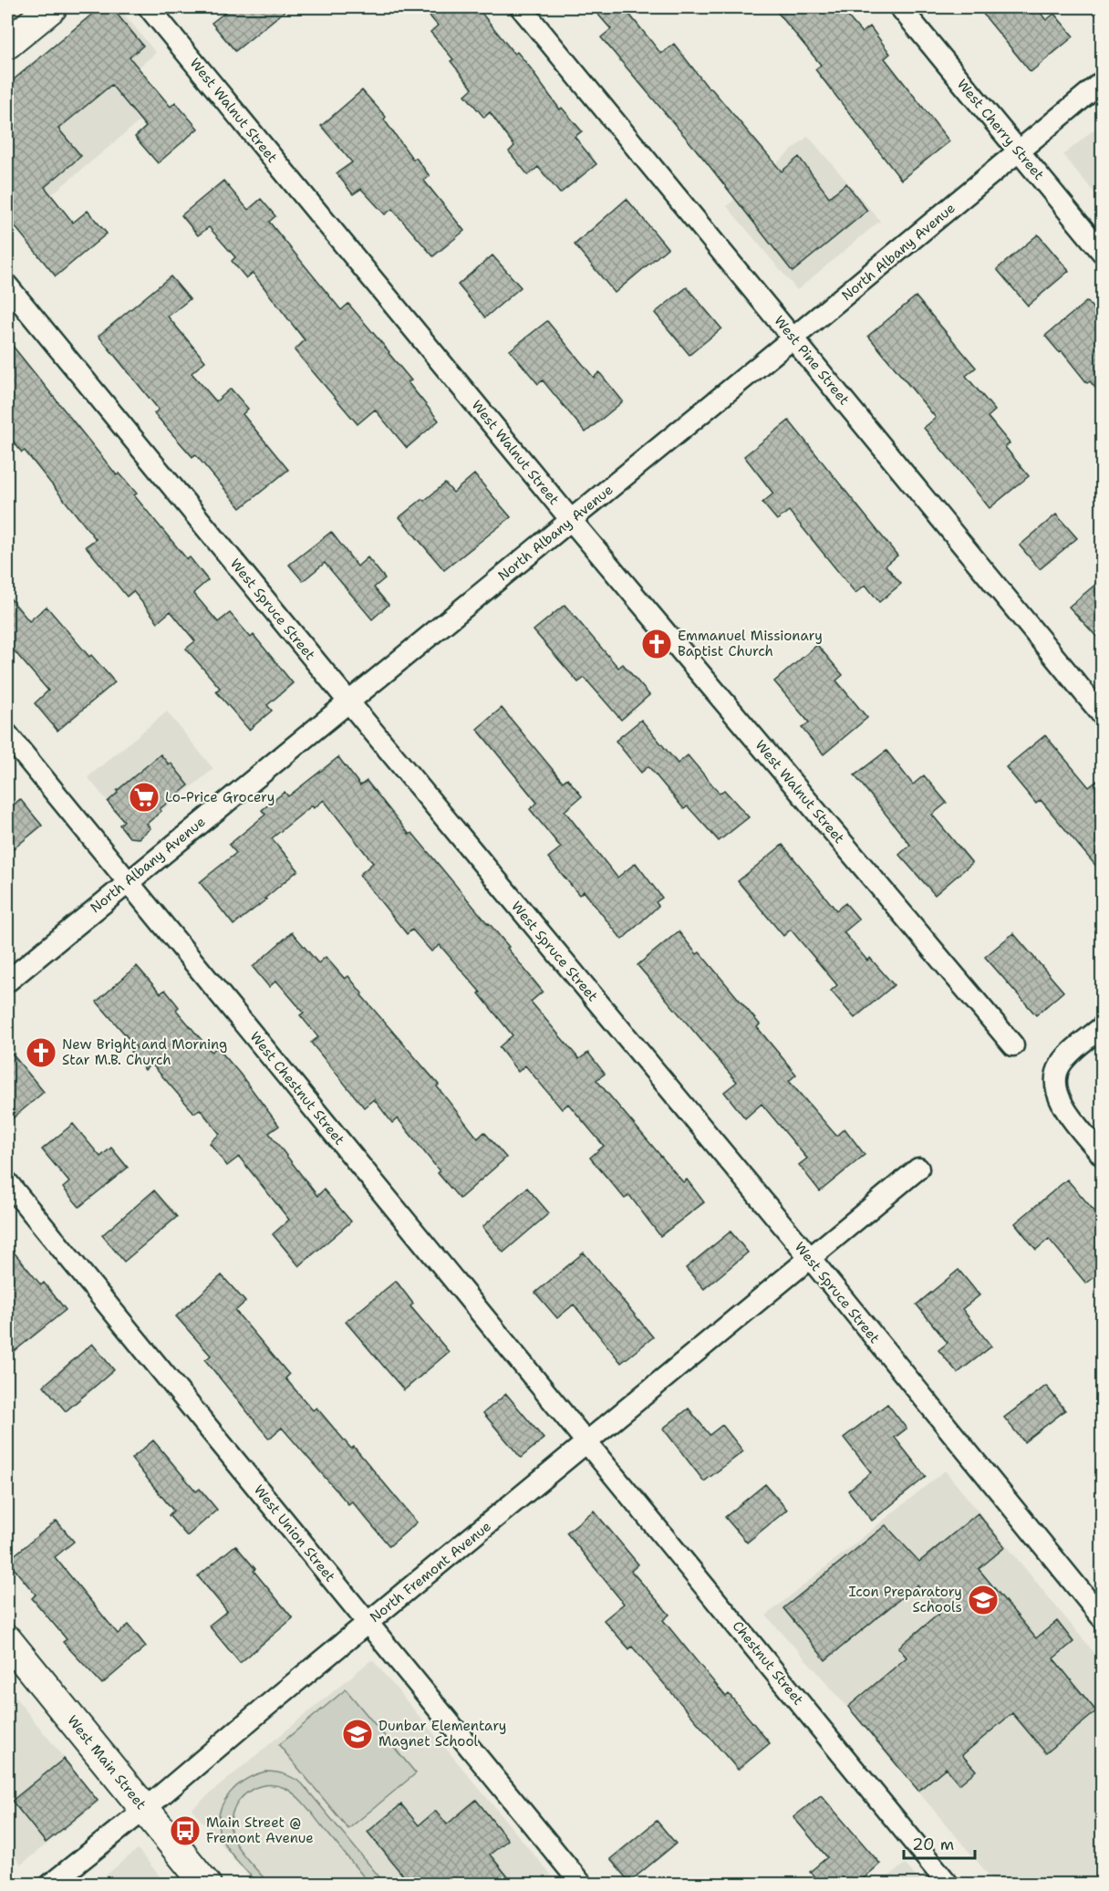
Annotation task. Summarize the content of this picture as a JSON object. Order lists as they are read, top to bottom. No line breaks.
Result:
{"streets":{"street":["West Walnut Street","West Cherry Street","North Albany Avenue","West Pine Street","West Spruce Street","West Chestnut Street","West Union Street","North Fremont Avenue","Chestnut Street","West Main Street"]},"crossings":[["West Walnut Street","North Albany Avenue"],["West Cherry Street","North Albany Avenue"],["North Albany Avenue","West Pine Street"],["North Albany Avenue","West Spruce Street"],["North Albany Avenue","West Chestnut Street"],["West Spruce Street","North Fremont Avenue"],["West Chestnut Street","North Fremont Avenue"],["West Chestnut Street","Chestnut Street"],["West Union Street","North Fremont Avenue"],["North Fremont Avenue","Chestnut Street"],["North Fremont Avenue","West Main Street"]],"places":{"church":["Emmanuel Missionary Baptist Church","New Bright and Morning Star M.B. Church"],"supermarket":["Lo-Price Grocery"],"school or university":["Icon Preparatory Schools","Dunbar Elementary Magnet School"],"bus stop":["Main Street @ Fremont Avenue"]},"scale_bar":"20 m"}
